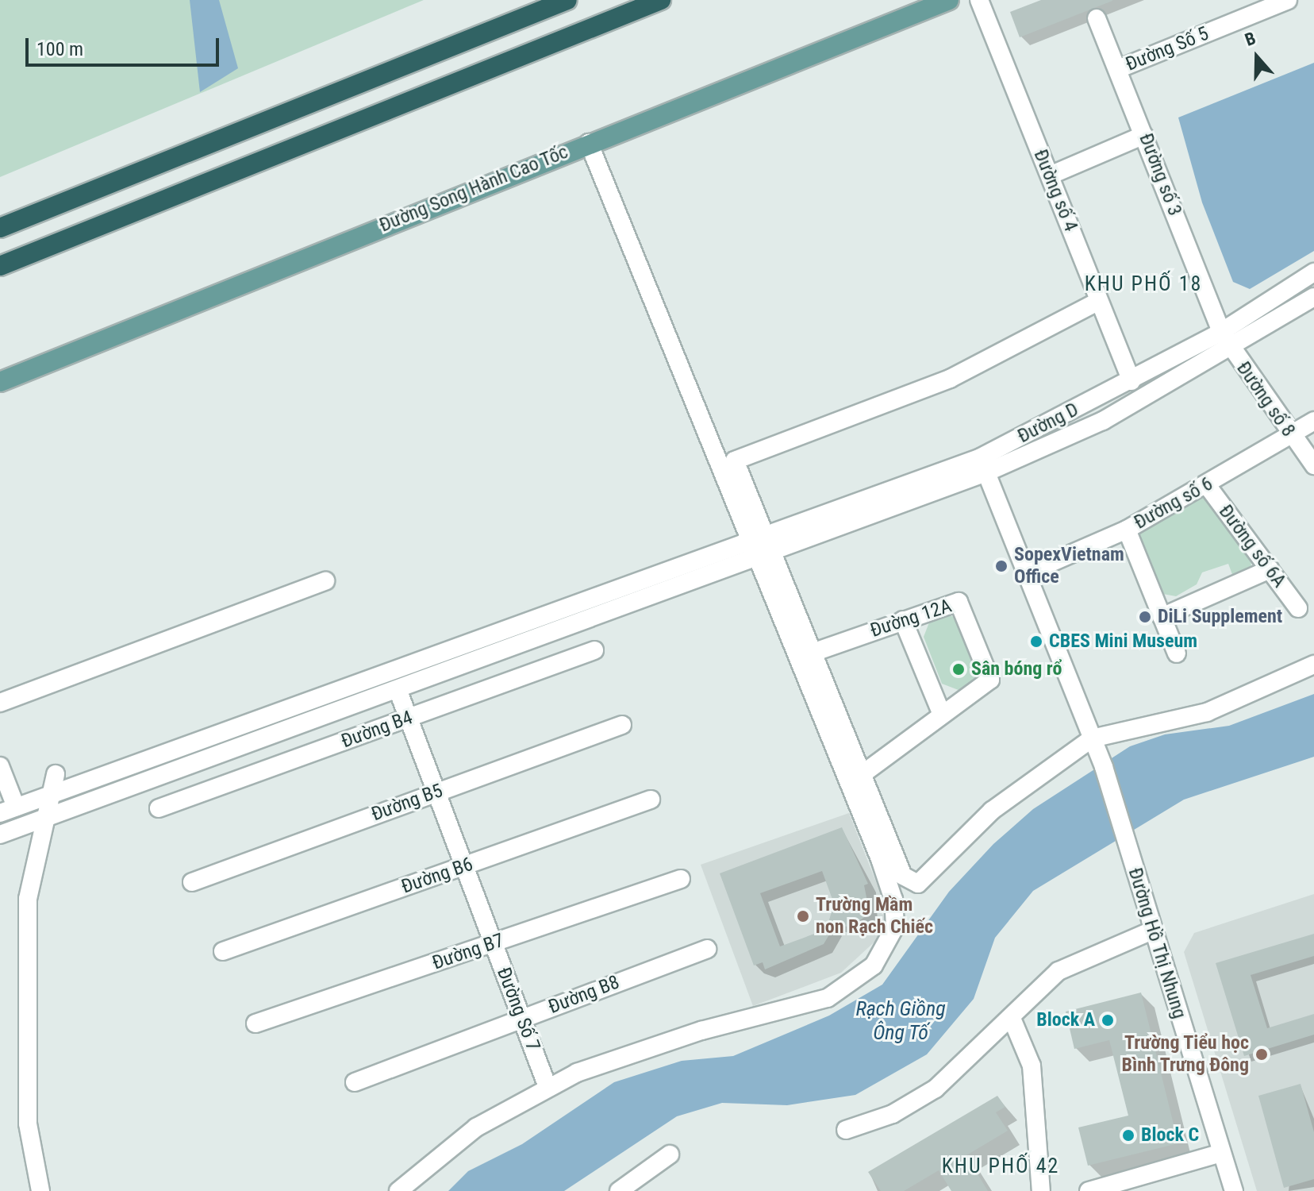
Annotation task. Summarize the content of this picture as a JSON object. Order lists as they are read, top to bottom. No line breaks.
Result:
{"streets":{"main road":["Đường Song Hành Cao Tốc"],"street":["Đường Số 5","Đường số 3","Đường số 4","Đường số 8","Đường D","Đường số 6","Đường số 6A","Đường 12A","Đường B4","Đường B5","Đường B6","Đường Hồ Thị Nhung","Đường B7","Đường B8","Đường Số 7"]},"crossings":[["Đường Số 5","Đường số 3"],["Đường số 3","Đường số 8"],["Đường số 3","Đường D"],["Đường số 4","Đường D"],["Đường số 8","Đường D"],["Đường số 8","Đường số 6"],["Đường D","Đường Hồ Thị Nhung"],["Đường D","Đường Số 7"],["Đường số 6","Đường số 6A"],["Đường số 6","Đường Hồ Thị Nhung"],["Đường B4","Đường Số 7"],["Đường B5","Đường Số 7"],["Đường B6","Đường Số 7"],["Đường B7","Đường Số 7"],["Đường B8","Đường Số 7"]],"districts":["KHU PHỐ 18","KHU PHỐ 42"],"water":["Rạch Giồng Ông Tố"],"places":["SopexVietnam Office","DiLi Supplement","CBES Mini Museum","Sân bóng rổ","Trường Mầm non Rạch Chiếc","Block A","Trường Tiểu học Bình Trưng Đông","Block C"],"scale_bar":"100 m","north":"top"}
